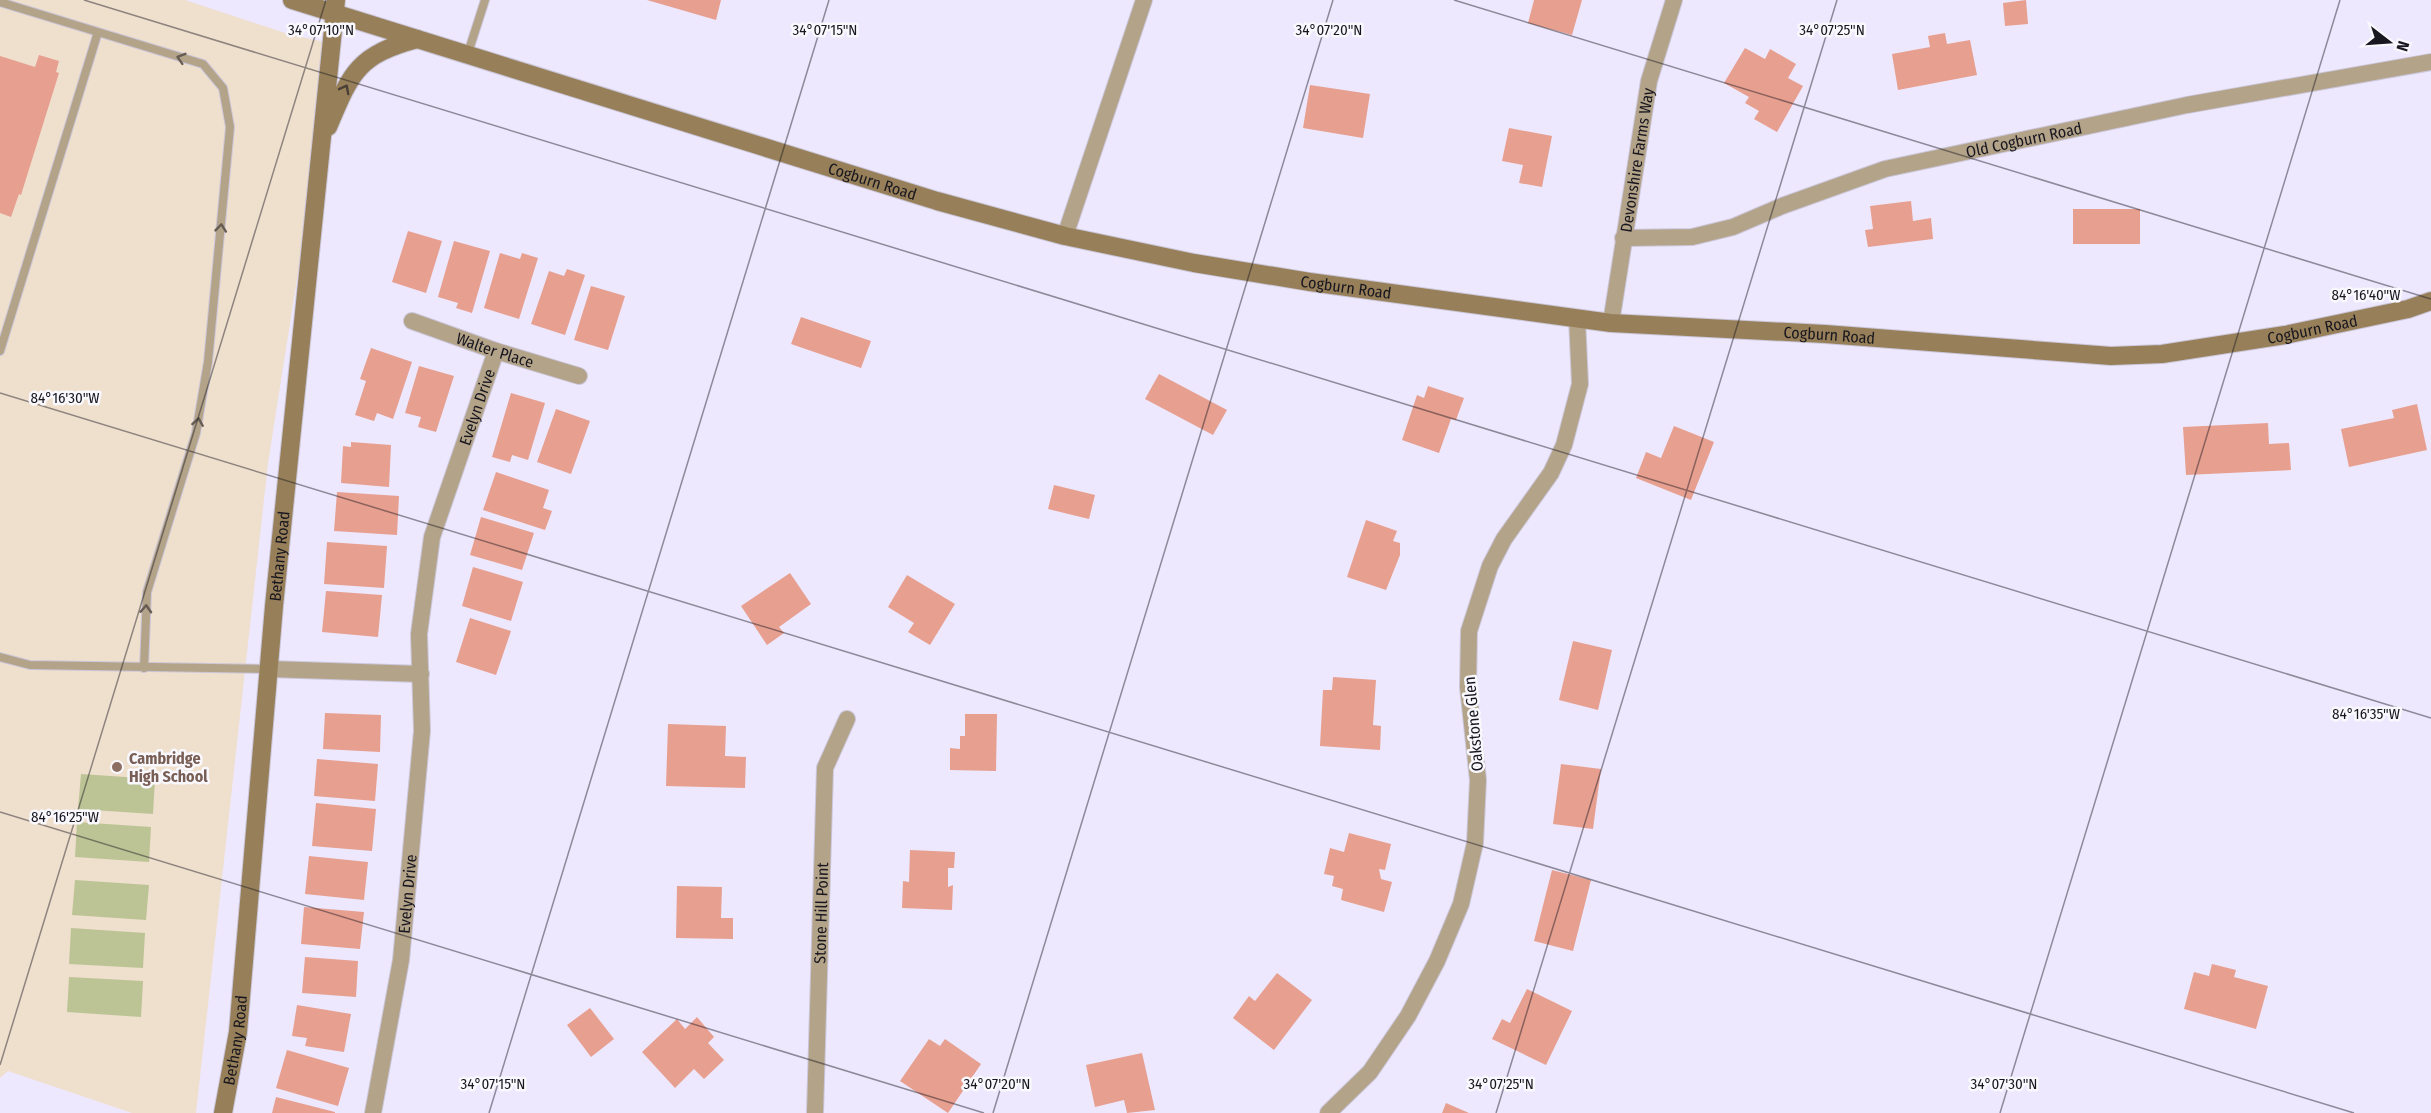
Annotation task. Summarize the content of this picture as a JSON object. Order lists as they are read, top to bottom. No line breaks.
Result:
{"streets":{"street":["Old Cogburn Road","Devonshire Farms Way","Cogburn Road","Walter Place","Evelyn Drive","Bethany Road","Oakstone Glen","Stone Hill Point"]},"crossings":[["Old Cogburn Road","Devonshire Farms Way"],["Devonshire Farms Way","Cogburn Road"],["Cogburn Road","Bethany Road"],["Cogburn Road","Oakstone Glen"],["Walter Place","Evelyn Drive"]],"places":["Cambridge High School"],"north":"right","coordinates":["34°07'10\"N","34°07'15\"N","34°07'20\"N","34°07'25\"N","84°16'40\"W","84°16'30\"W","84°16'35\"W","84°16'25\"W","34°07'30\"N"]}
